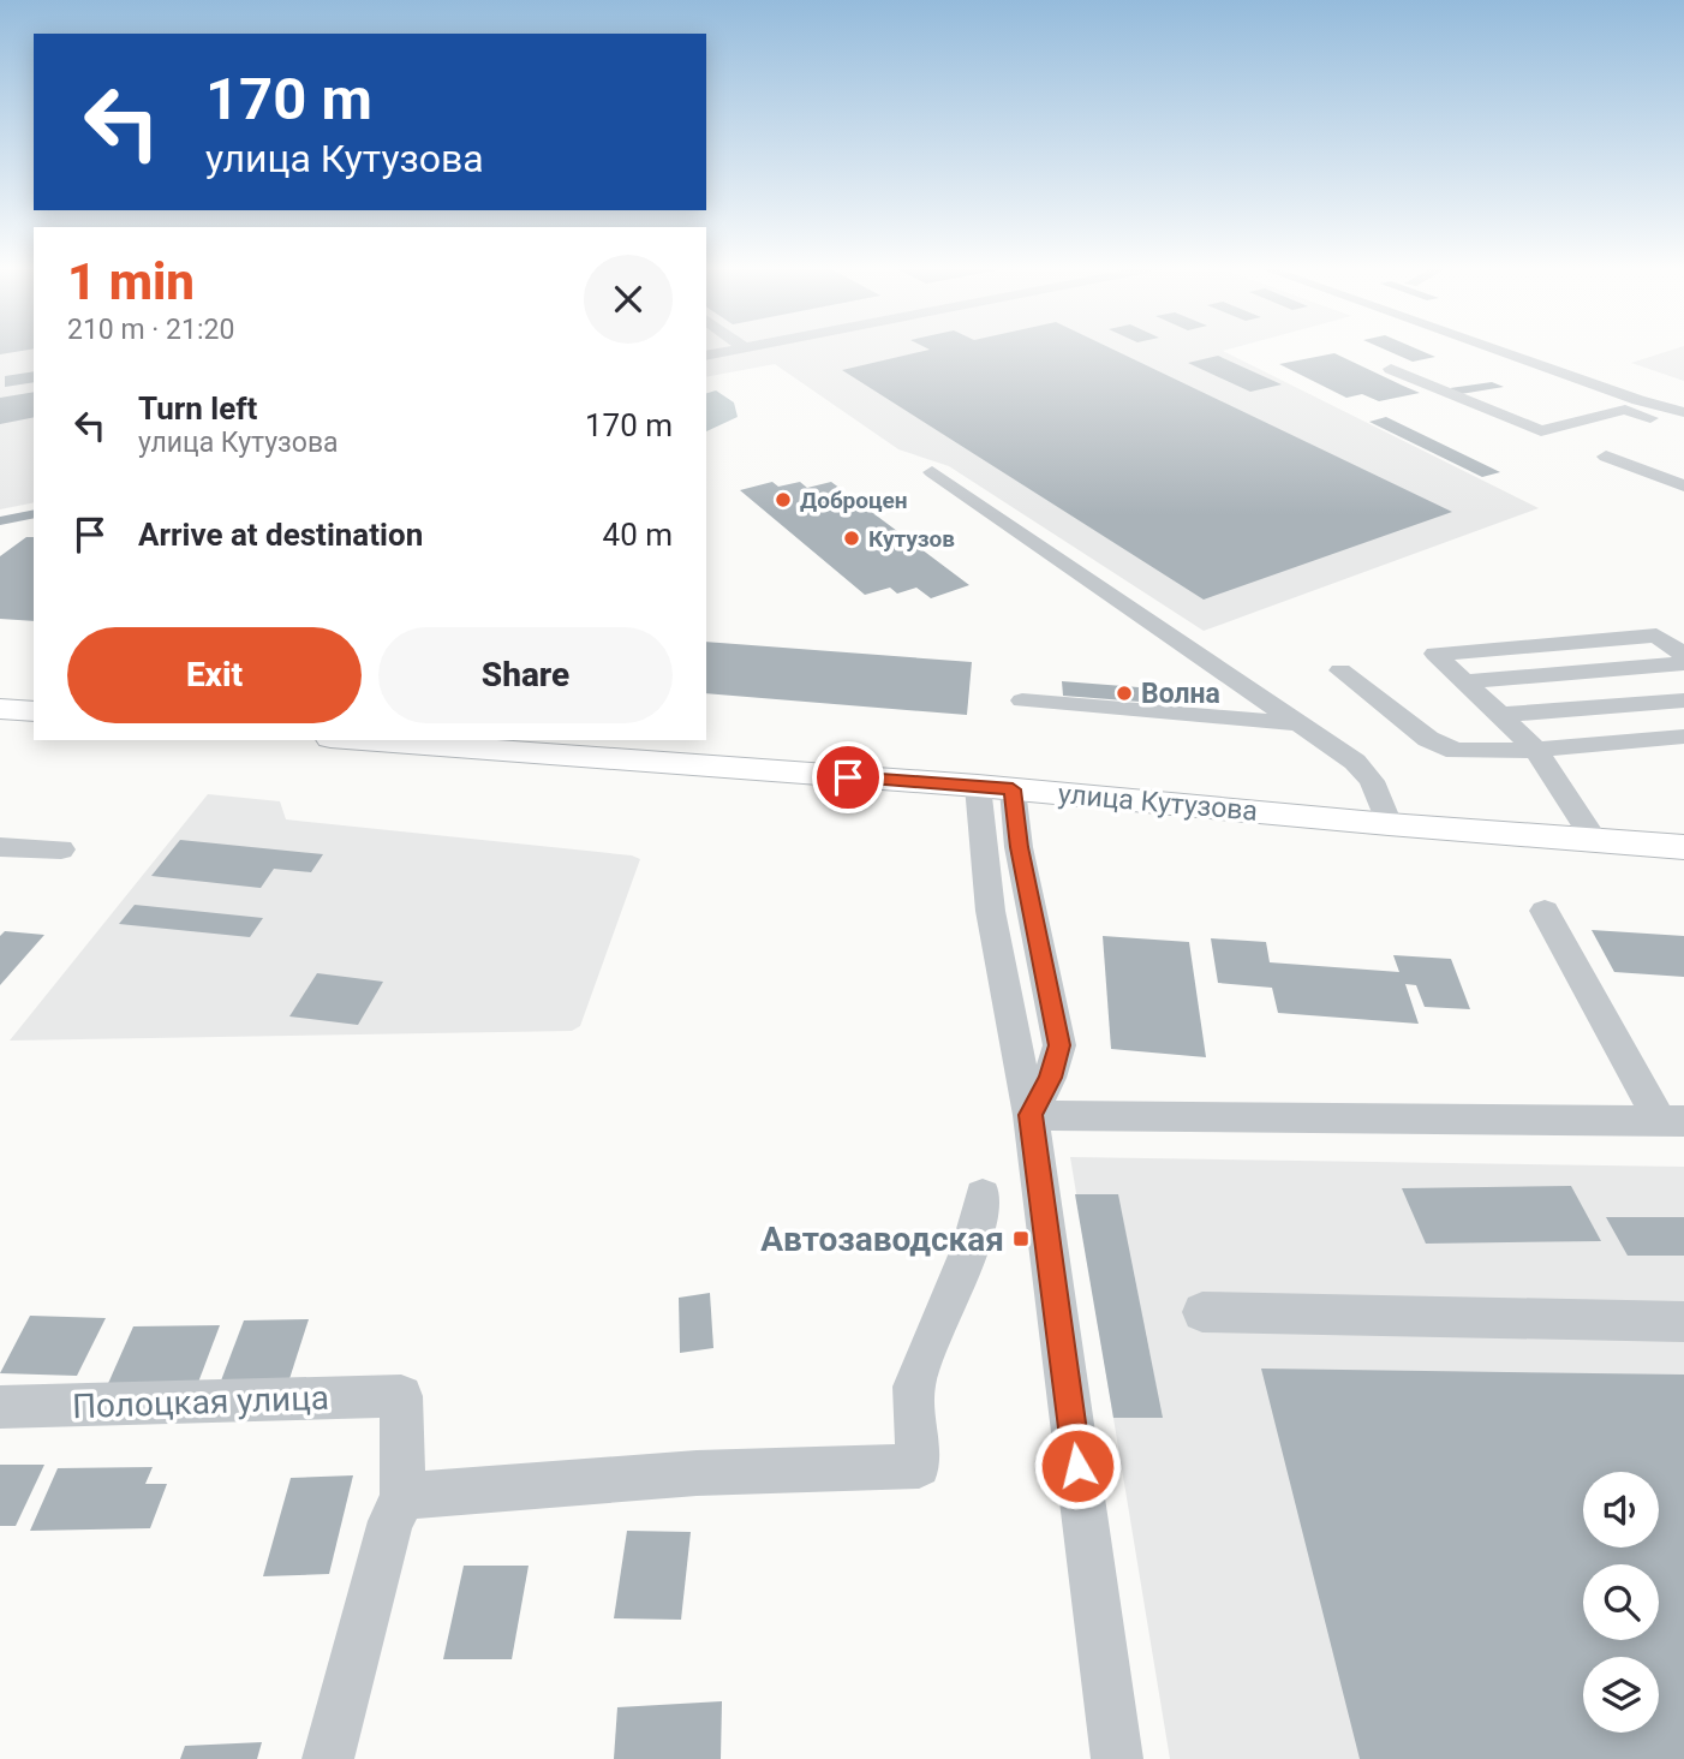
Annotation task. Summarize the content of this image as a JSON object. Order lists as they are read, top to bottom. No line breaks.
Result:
{"streets":{"main road":["улица Кутузова"],"street":["Полоцкая улица"]},"places":{"other":["Доброцен","Кутузов","Волна"],"transit":["Автозаводская"]},"page":{"turn":["170 m","улица Кутузова"],"heading":["1 min","210 m · 21:20"],"list":[{"name":"Turn left","note":"улица Кутузова","value":"170 m"},{"name":"Arrive at destination","value":"40 m"}],"buttons":["Exit","Share"]}}
